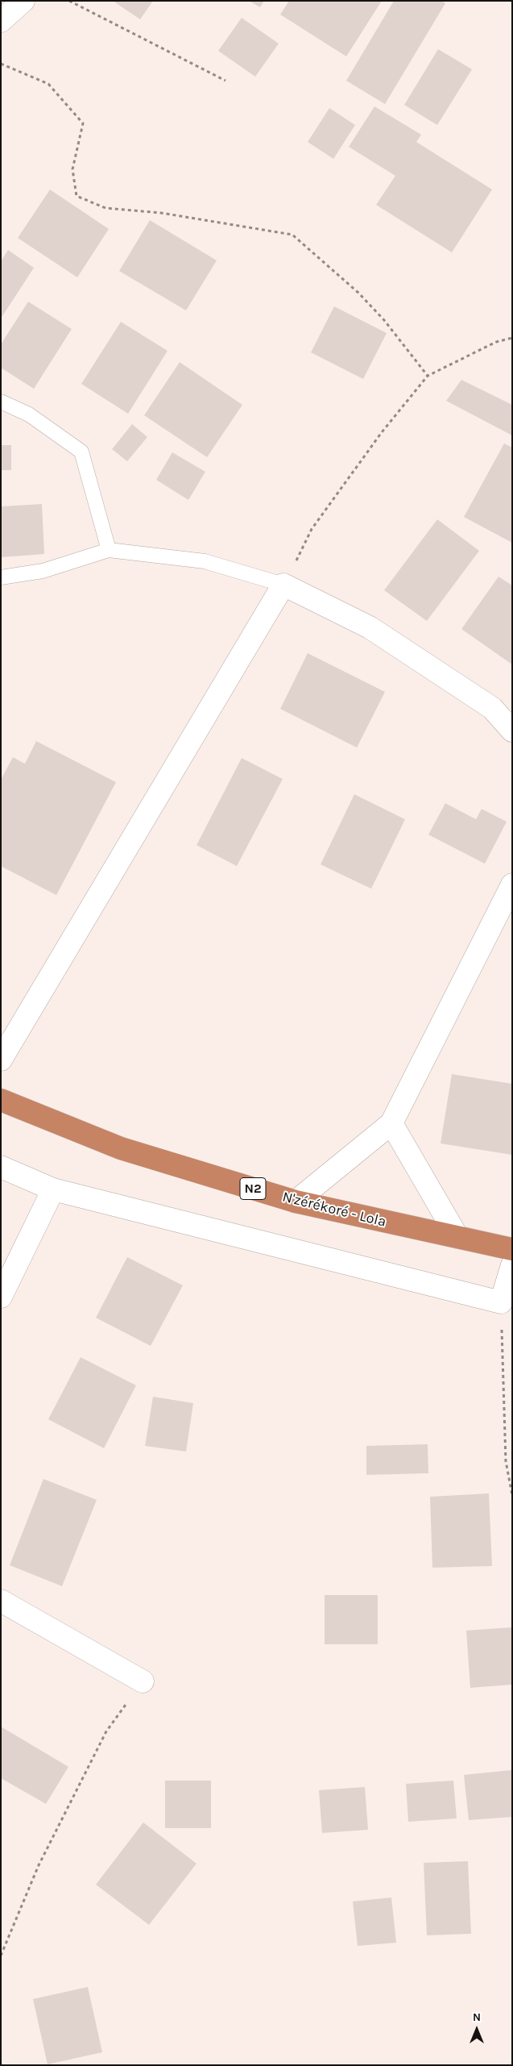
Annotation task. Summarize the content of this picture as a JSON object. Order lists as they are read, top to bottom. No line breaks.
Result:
{"streets":{"highway":["N2","N'zérékoré - Lola"]},"north":"top"}
